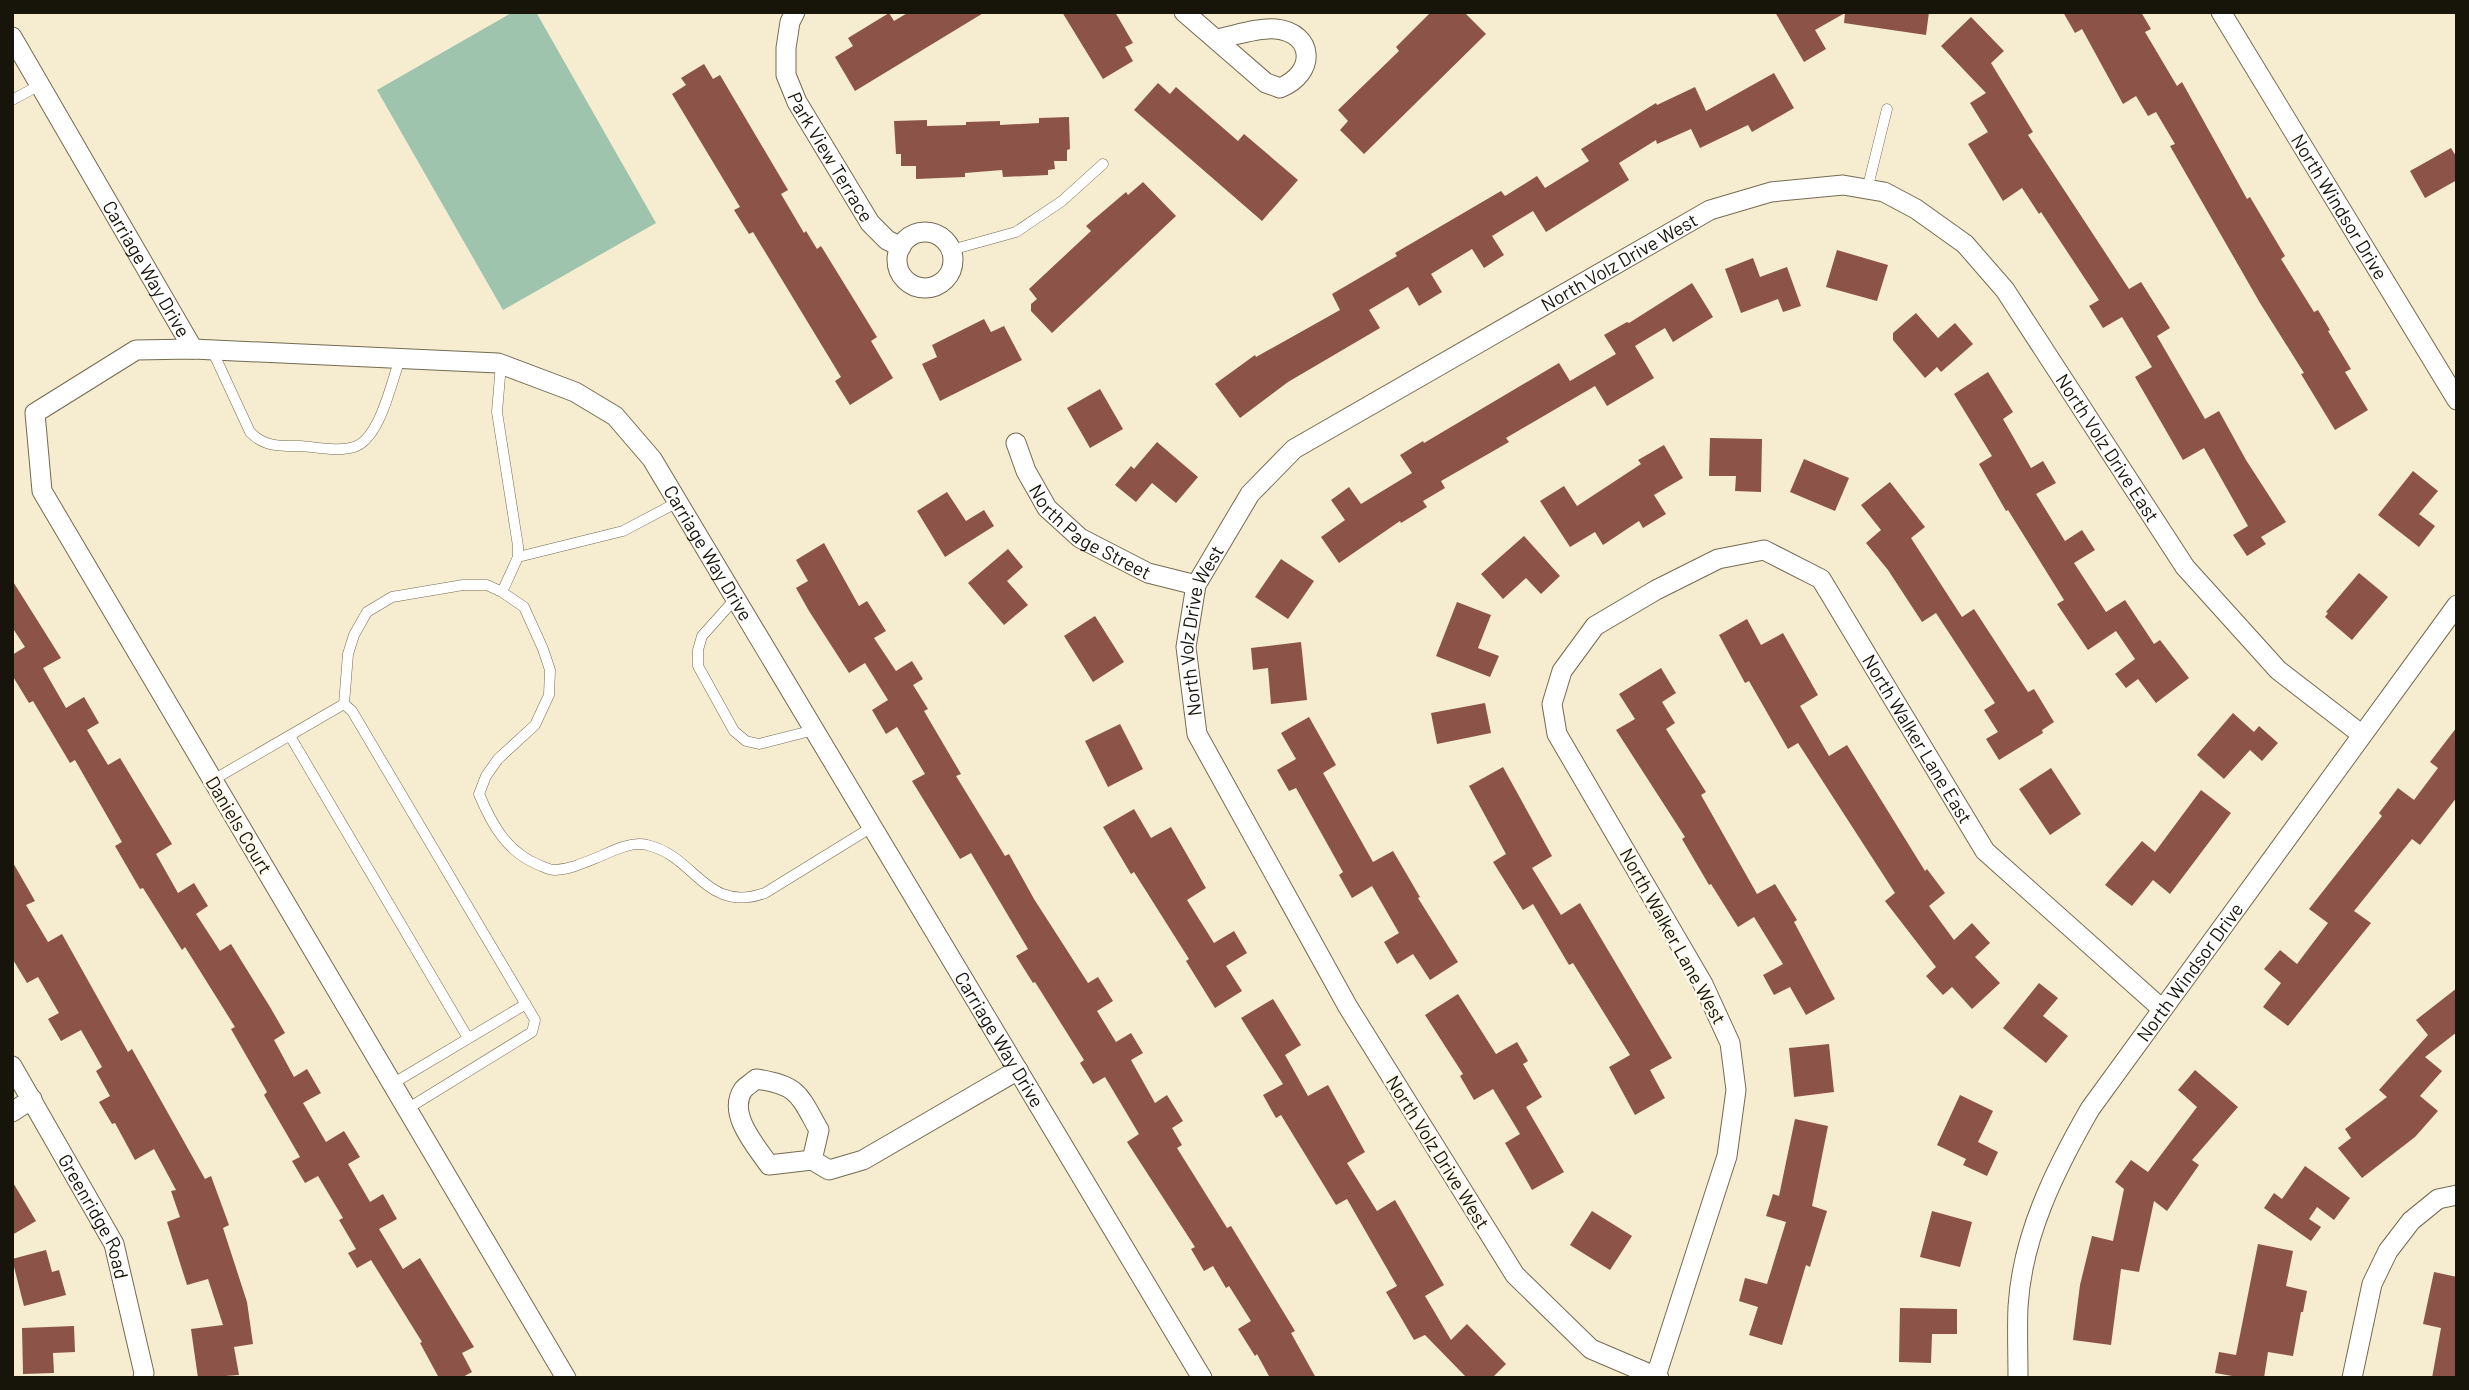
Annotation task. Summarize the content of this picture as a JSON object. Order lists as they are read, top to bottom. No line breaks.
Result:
{"streets":{"street":["Park View Terrace","North Windsor Drive","North Volz Drive West","Carriage Way Drive","North Volz Drive East","North Page Street","North Walker Lane East","Daniels Court","North Walker Lane West","Greenridge Road"]},"crossings":[["North Windsor Drive","North Volz Drive East"],["North Windsor Drive","North Walker Lane East"],["North Volz Drive West","North Volz Drive East"],["North Volz Drive West","North Page Street"],["North Volz Drive West","North Walker Lane West"],["Carriage Way Drive","Daniels Court"],["North Walker Lane East","North Walker Lane West"]]}
